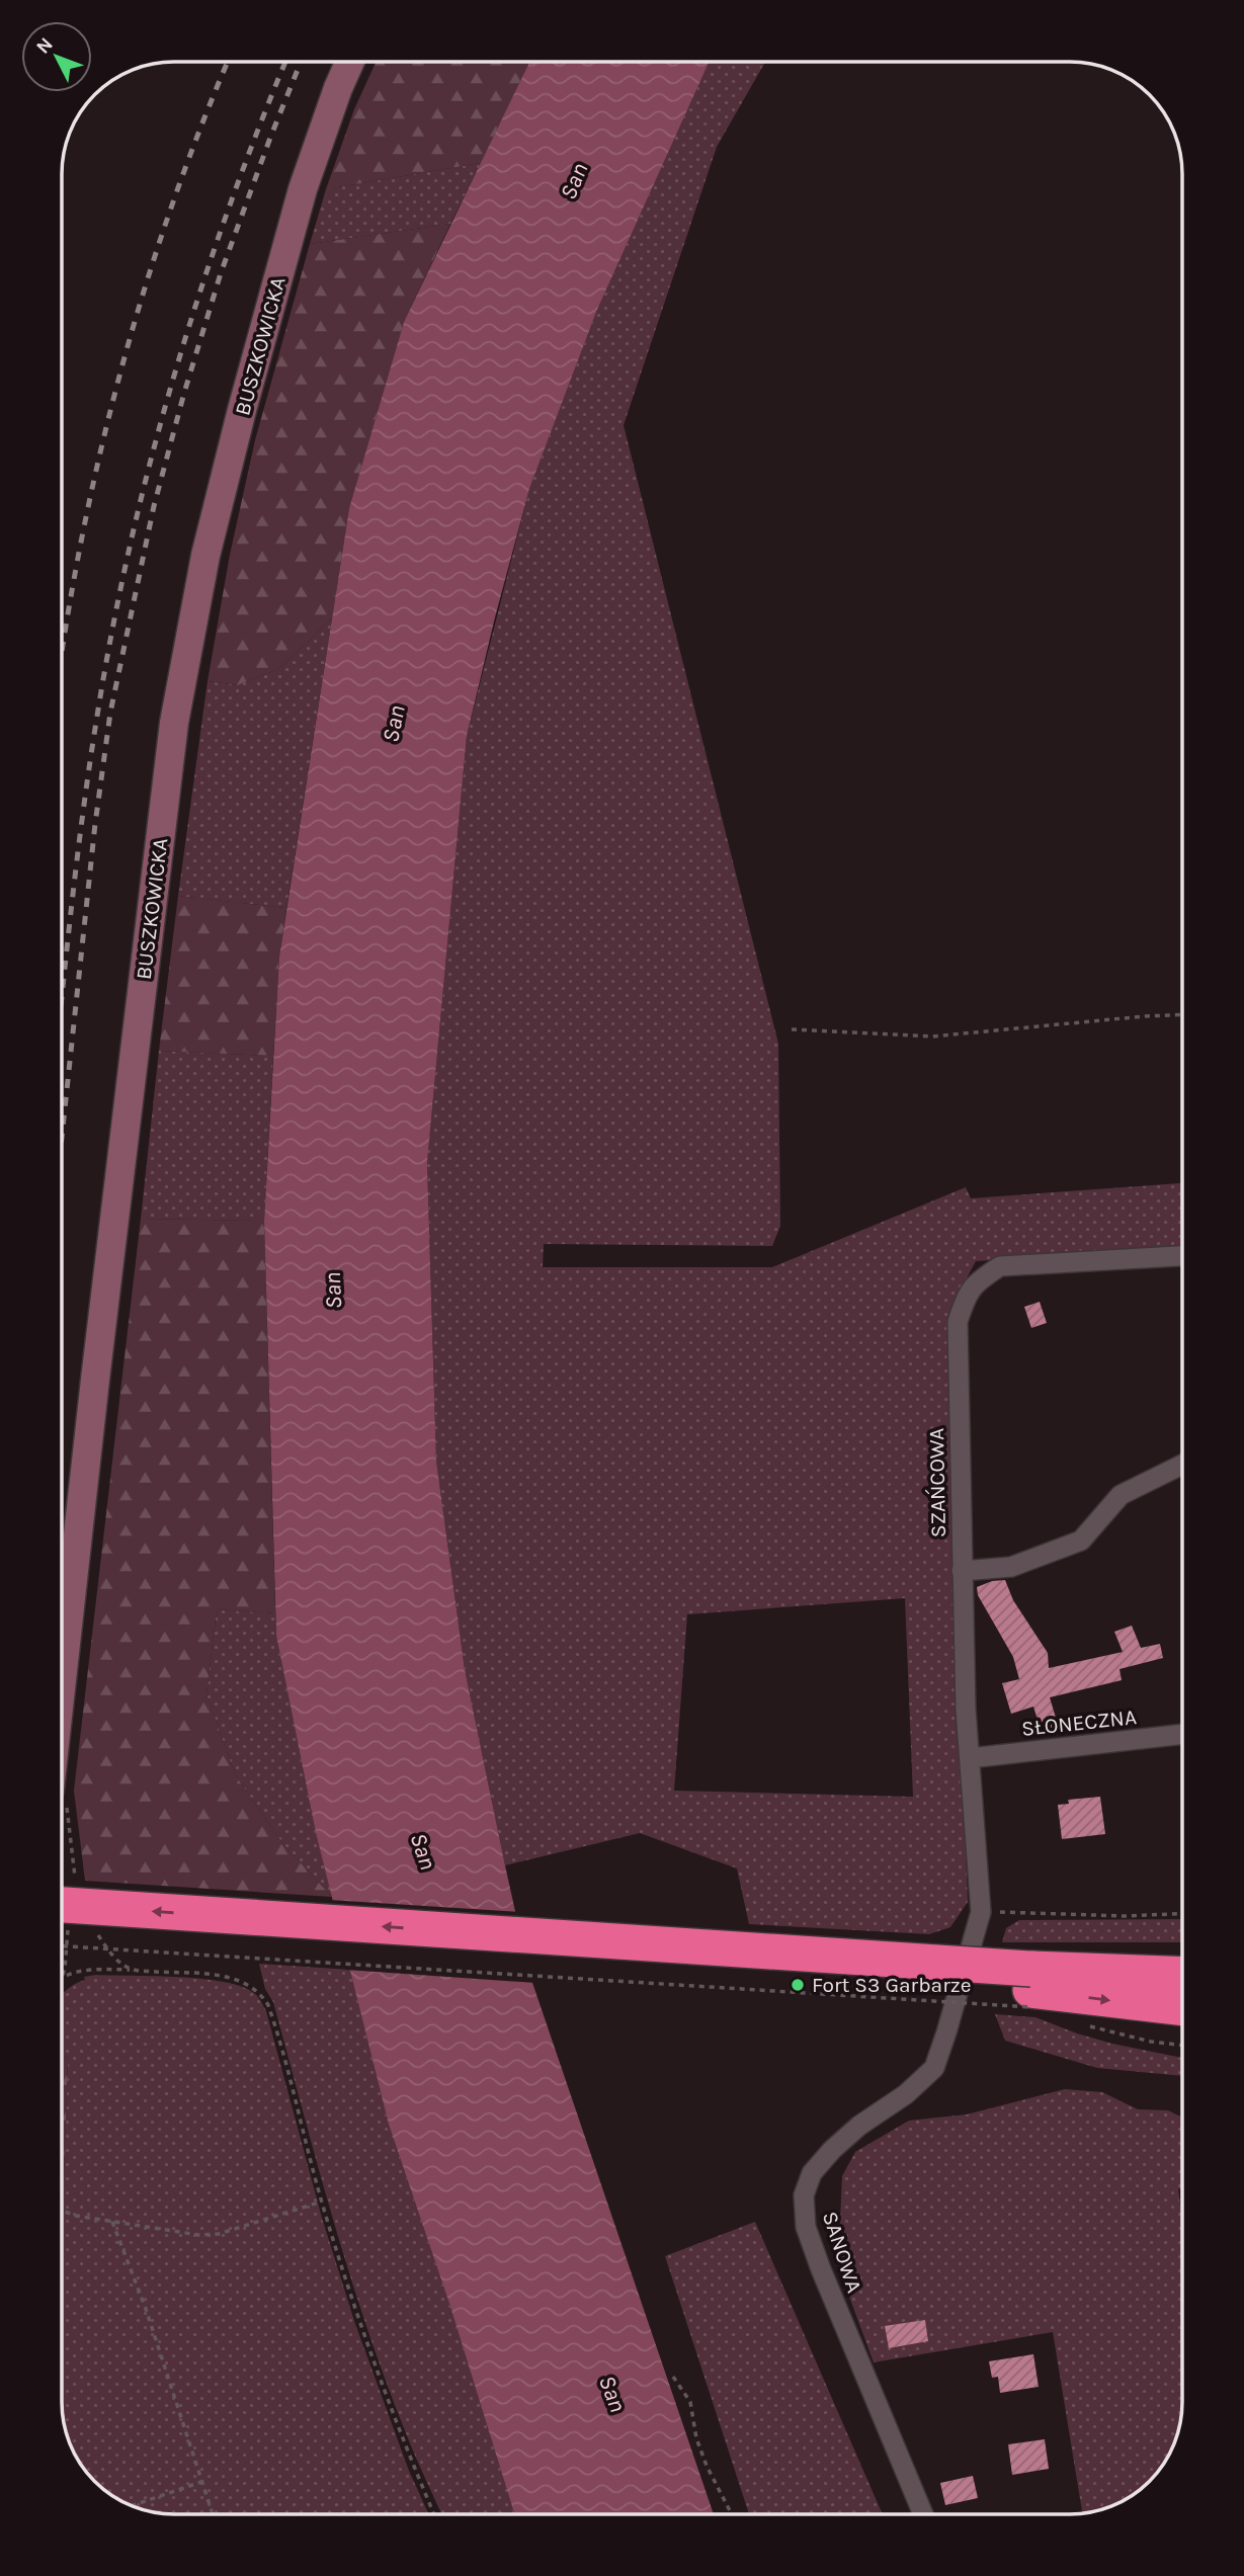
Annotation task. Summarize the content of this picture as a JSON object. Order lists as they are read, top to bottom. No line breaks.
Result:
{"streets":{"street":["BUSZKOWICKA","SZAŃCOWA","SŁONECZNA","SANOWA"]},"crossings":[["SZAŃCOWA","SŁONECZNA"],["SZAŃCOWA","SANOWA"]],"water":["San"],"places":["Fort S3 Garbarze"],"north":"top left"}
